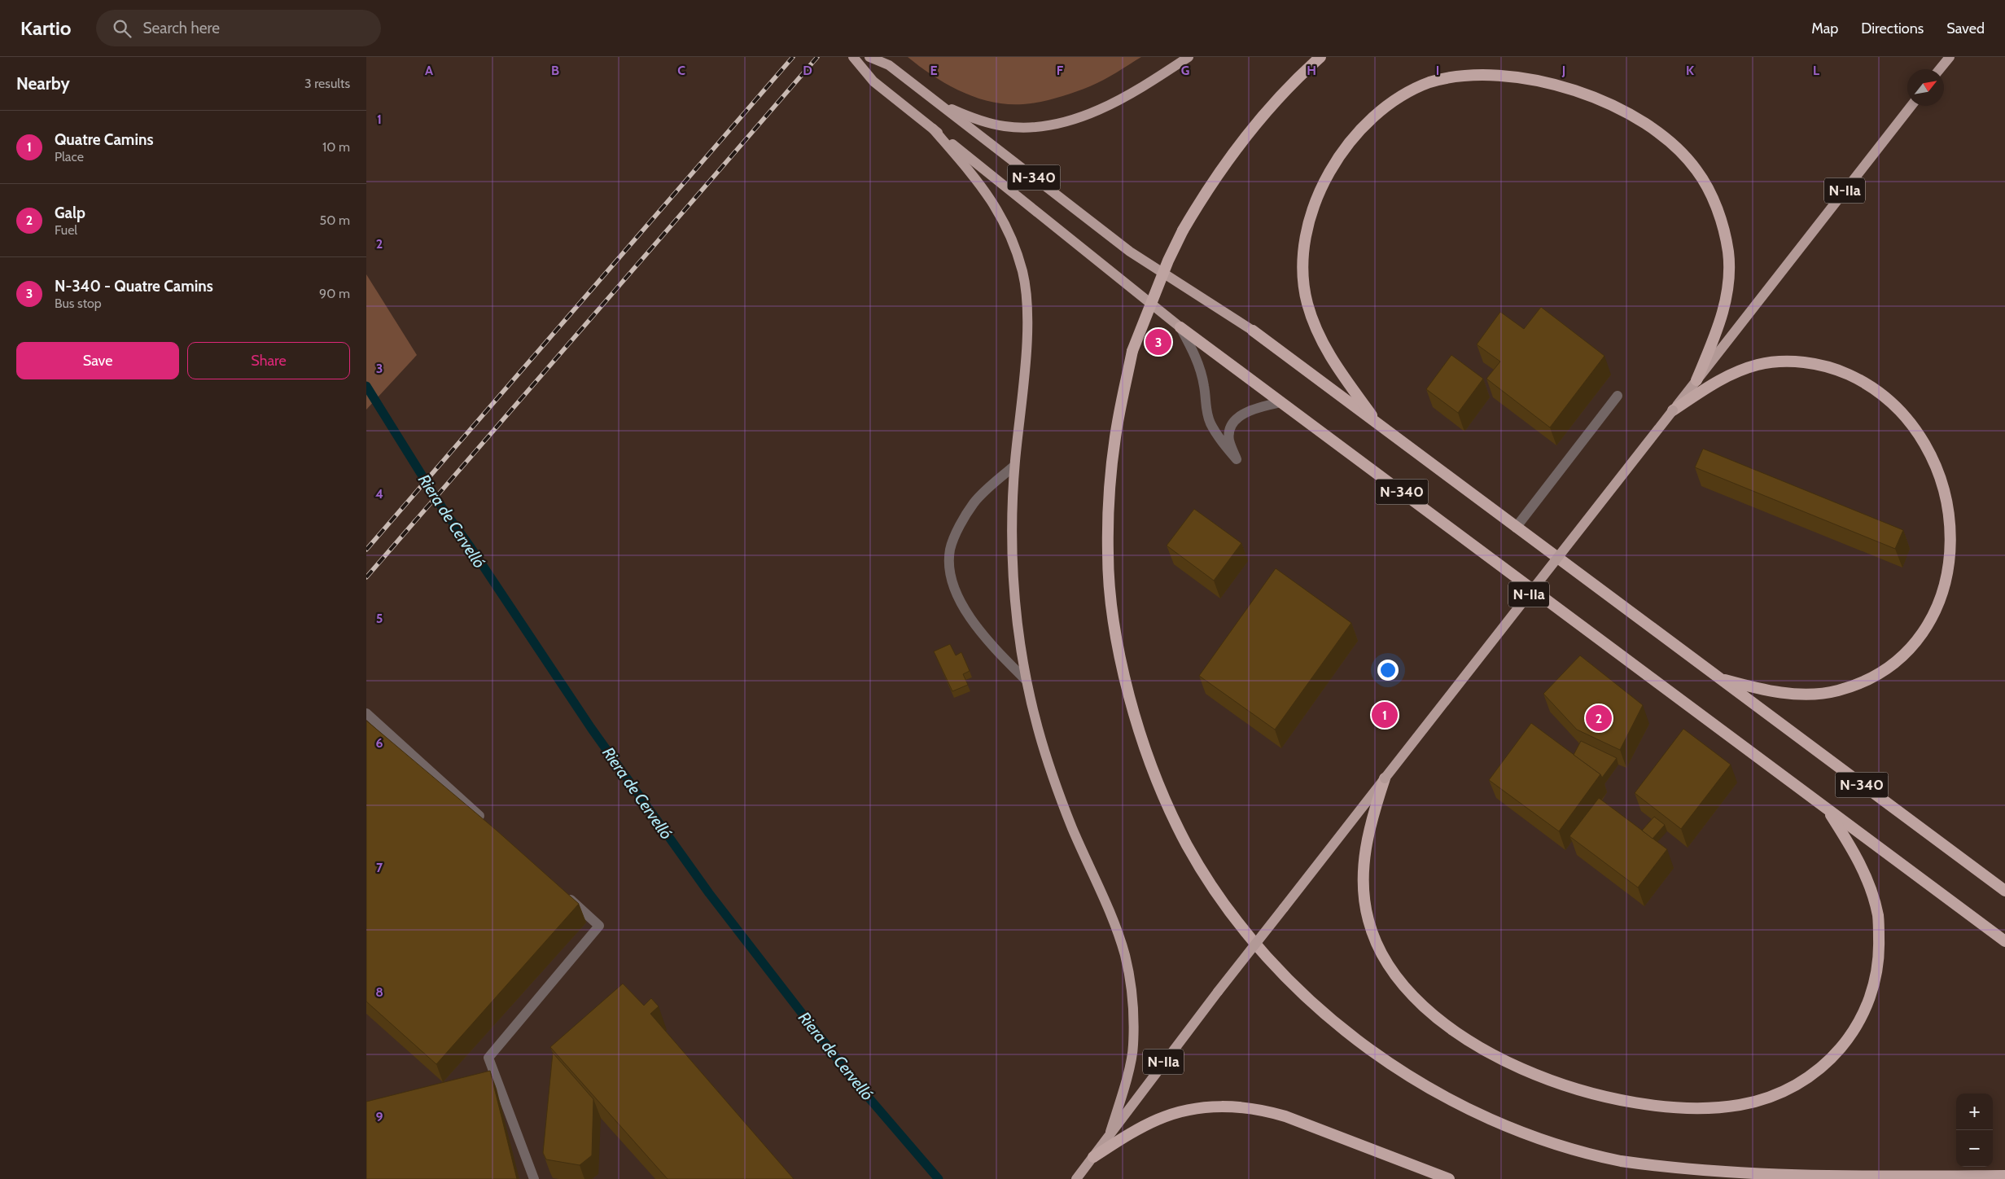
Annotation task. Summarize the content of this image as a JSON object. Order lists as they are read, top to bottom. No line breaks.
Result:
{"streets":{"highway":["N-340"],"main road":["N-IIa"]},"water":["Riera de Cervelló"],"north":"top right","page":{"header":"Kartio","search":"Search here","nav":["Map","Directions","Saved"],"heading":["Nearby","3 results"],"list":[{"mark":"1","name":"Quatre Camins","note":"Place","value":"10 m"},{"mark":"2","name":"Galp","note":"Fuel","value":"50 m"},{"mark":"3","name":"N-340 - Quatre Camins","note":"Bus stop","value":"90 m"}],"pins":["3","1","2"],"buttons":["Save","Share"],"map_buttons":["+","−"]},"grid":{"columns":["A","B","C","D","E","F","G","H","I","J","K","L"],"rows":["1","2","3","4","5","6","7","8","9"]}}
